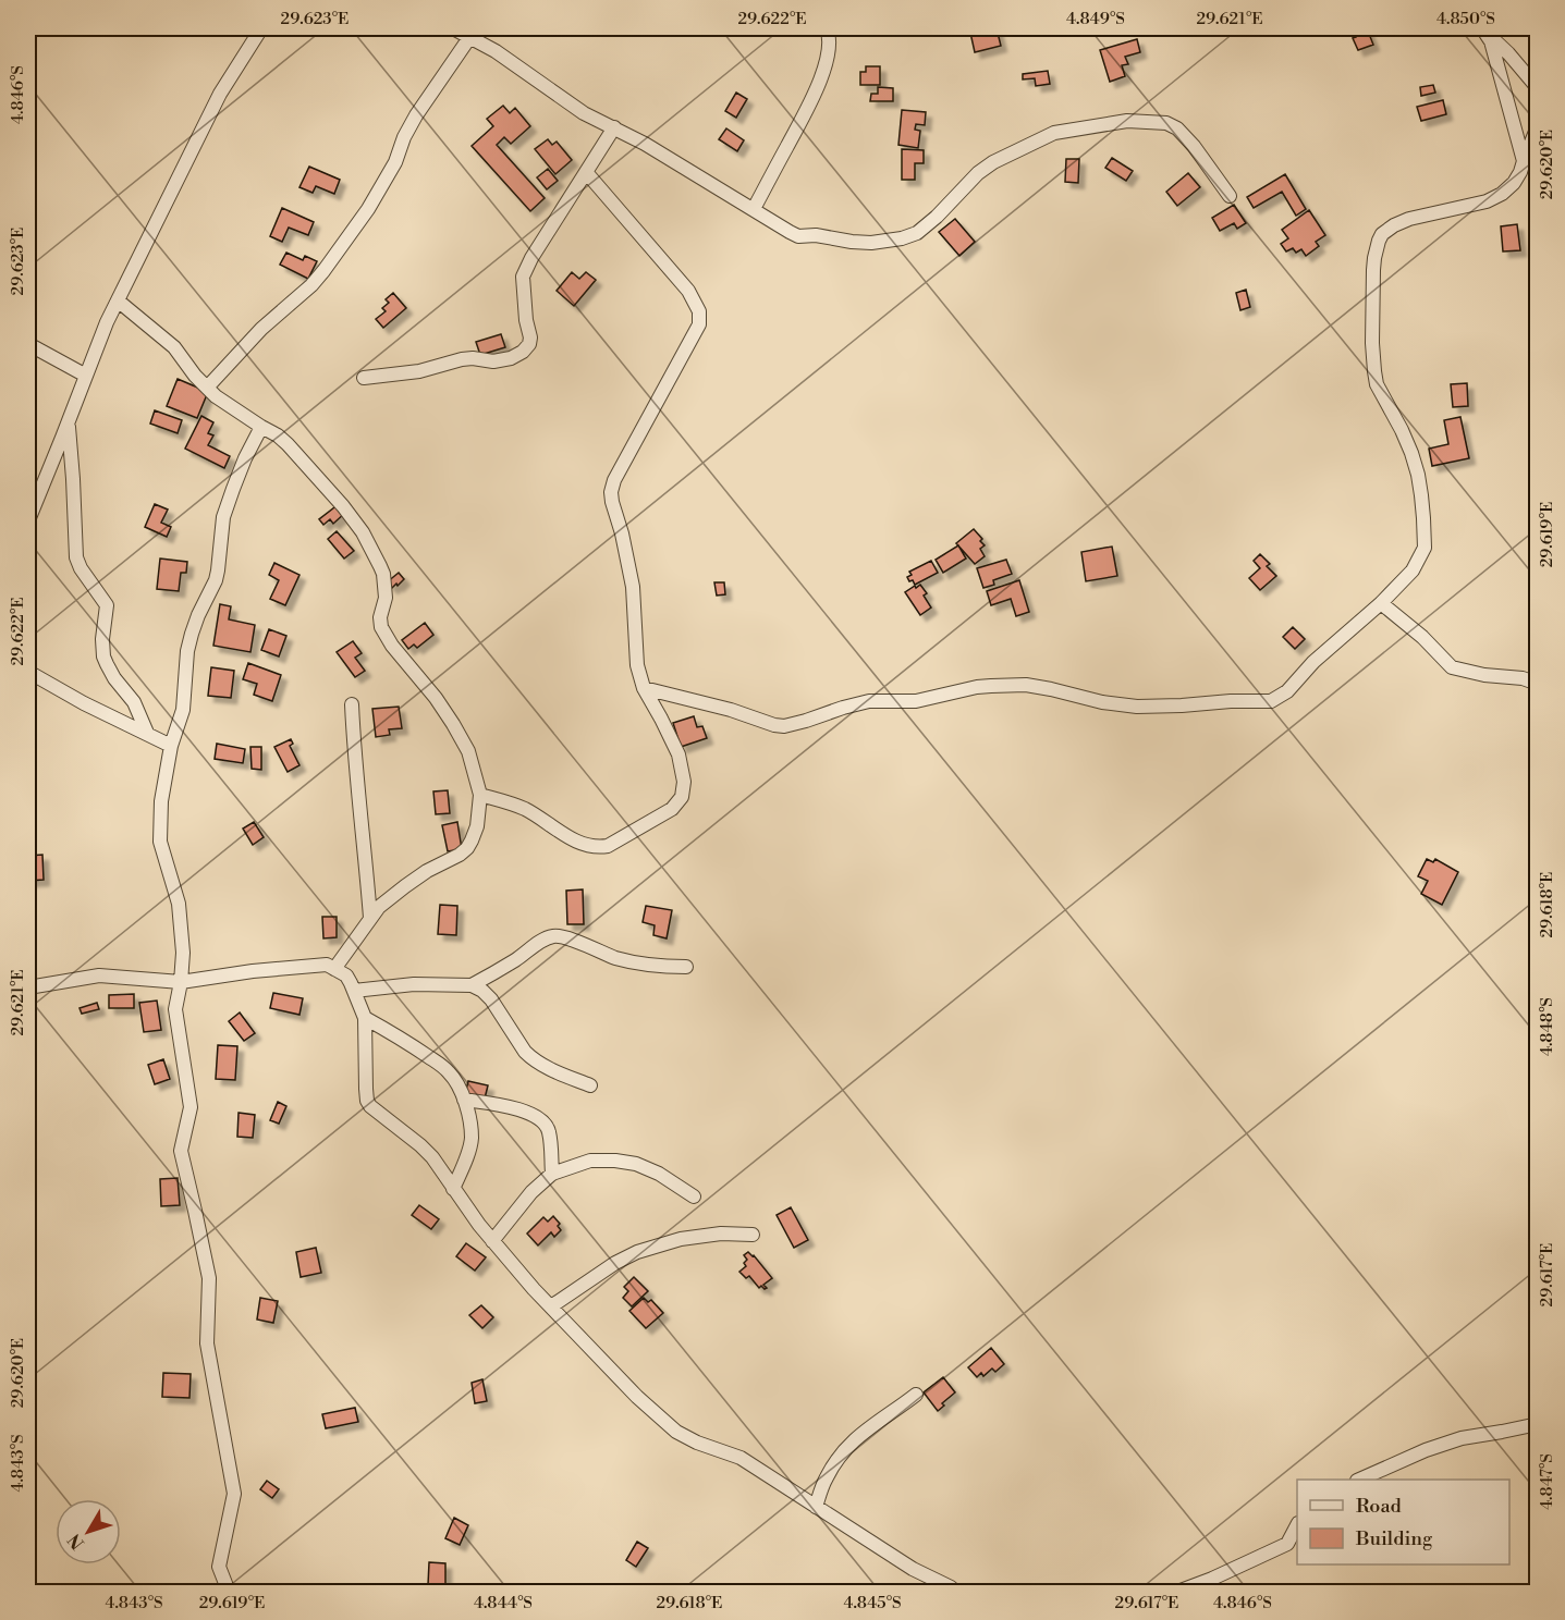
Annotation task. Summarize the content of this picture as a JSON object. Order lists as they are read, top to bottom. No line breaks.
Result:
{"legend":["Road","Building"],"north":"bottom left","coordinates":["29.623°E","29.622°E","4.849°S","29.621°E","4.850°S","4.846°S","29.620°E","29.619°E","29.618°E","4.848°S","29.617°E","4.843°S","4.847°S","4.844°S","4.845°S"]}
